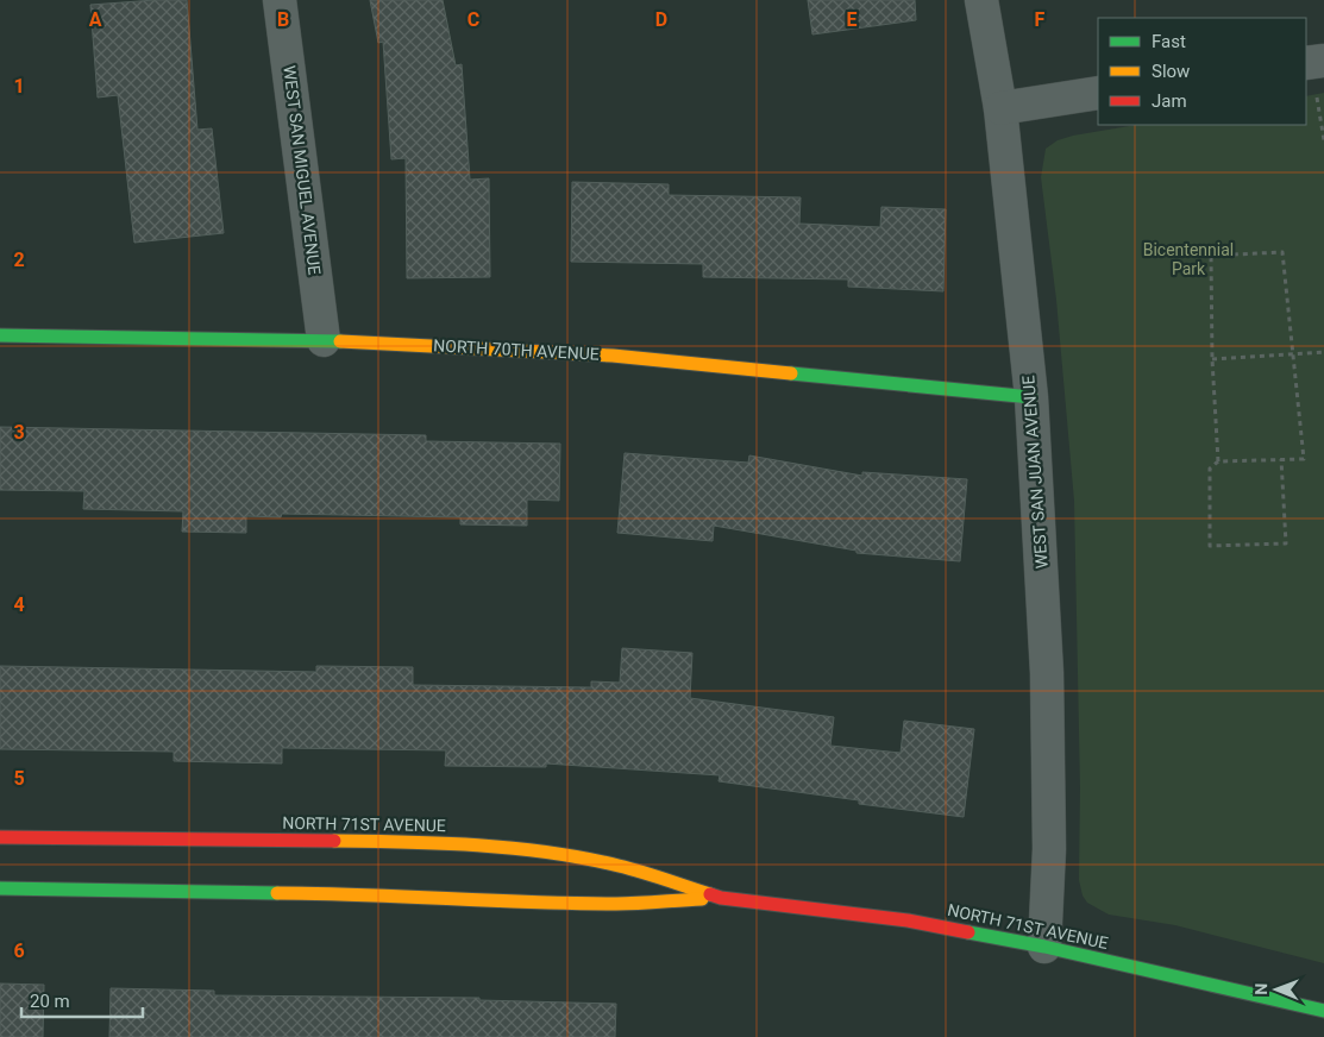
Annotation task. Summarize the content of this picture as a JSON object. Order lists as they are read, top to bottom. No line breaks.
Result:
{"streets":{"street":["WEST SAN MIGUEL AVENUE","NORTH 70TH AVENUE","WEST SAN JUAN AVENUE","NORTH 71ST AVENUE"]},"crossings":[["WEST SAN MIGUEL AVENUE","NORTH 70TH AVENUE"],["NORTH 70TH AVENUE","WEST SAN JUAN AVENUE"],["WEST SAN JUAN AVENUE","NORTH 71ST AVENUE"]],"parks":["Bicentennial Park"],"legend":["Fast","Slow","Jam"],"scale_bar":"20 m","north":"left","grid":{"columns":["A","B","C","D","E","F"],"rows":["1","2","3","4","5","6"]}}
